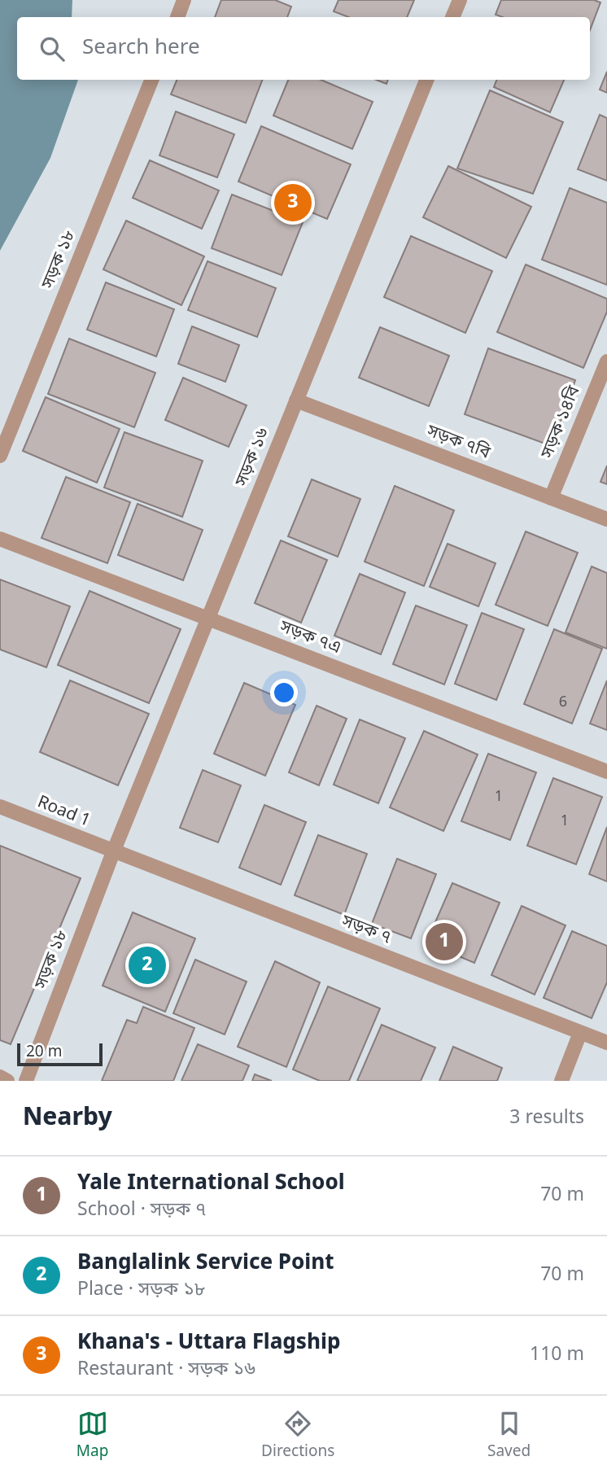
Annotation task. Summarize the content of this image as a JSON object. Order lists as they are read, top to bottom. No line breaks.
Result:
{"streets":{"street":["সড়ক ১৮","সড়ক ১৪বি","সড়ক ৭বি","সড়ক ১৬","সড়ক ৭এ","Road 1","সড়ক ৭"]},"crossings":[["সড়ক ১৮","সড়ক ১৬"],["সড়ক ১৮","Road 1"],["সড়ক ১৮","সড়ক ৭"],["সড়ক ১৪বি","সড়ক ৭বি"],["সড়ক ৭বি","সড়ক ১৬"],["সড়ক ১৬","সড়ক ৭এ"],["সড়ক ১৬","Road 1"],["সড়ক ১৬","সড়ক ৭"],["Road 1","সড়ক ৭"]],"house_numbers":["6","1","1"],"scale_bar":"20 m","page":{"search":"Search here","pins":["3","1","2"],"scale":"20 m","heading":["Nearby","3 results"],"list":[{"mark":"1","name":"Yale International School","note":"School · সড়ক ৭","value":"70 m"},{"mark":"2","name":"Banglalink Service Point","note":"Place · সড়ক ১৮","value":"70 m"},{"mark":"3","name":"Khana's - Uttara Flagship","note":"Restaurant · সড়ক ১৬","value":"110 m"}],"nav":["Map","Directions","Saved"]}}
